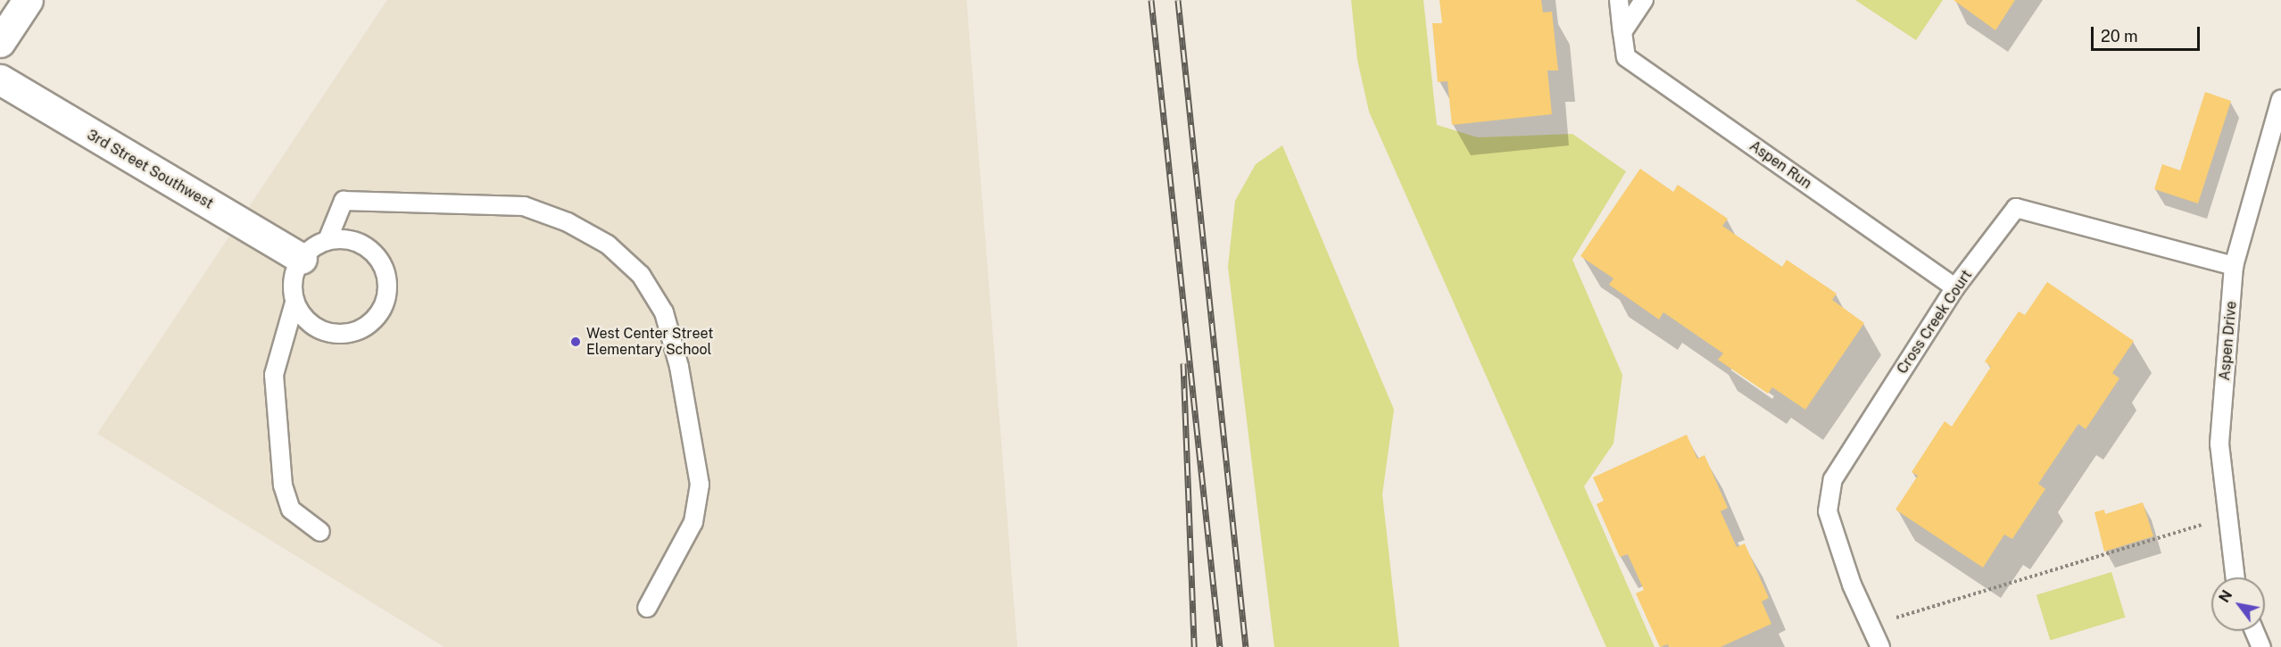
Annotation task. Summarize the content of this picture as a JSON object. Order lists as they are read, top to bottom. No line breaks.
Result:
{"streets":{"street":["3rd Street Southwest"],"lane":["Aspen Run","Cross Creek Court","Aspen Drive"]},"crossings":[["Aspen Run","Cross Creek Court"],["Cross Creek Court","Aspen Drive"]],"places":["West Center Street Elementary School"],"scale_bar":"20 m","north":"top left"}
